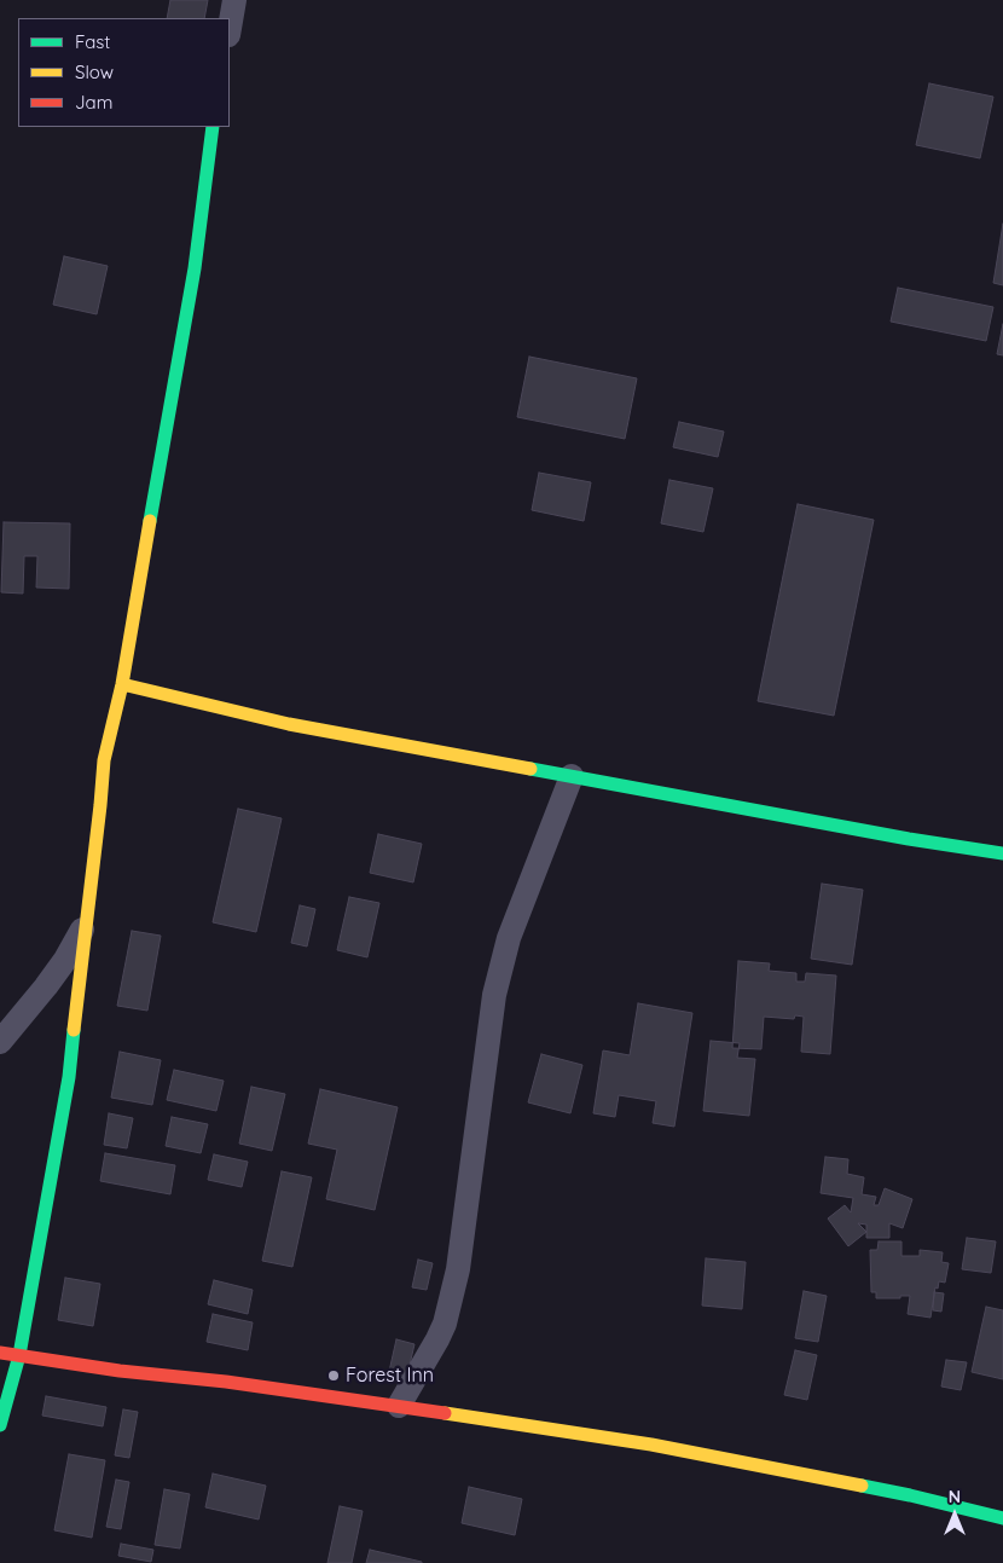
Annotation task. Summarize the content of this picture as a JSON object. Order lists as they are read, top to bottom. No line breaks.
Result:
{"places":["Forest Inn"],"legend":["Fast","Slow","Jam"],"north":"top"}
